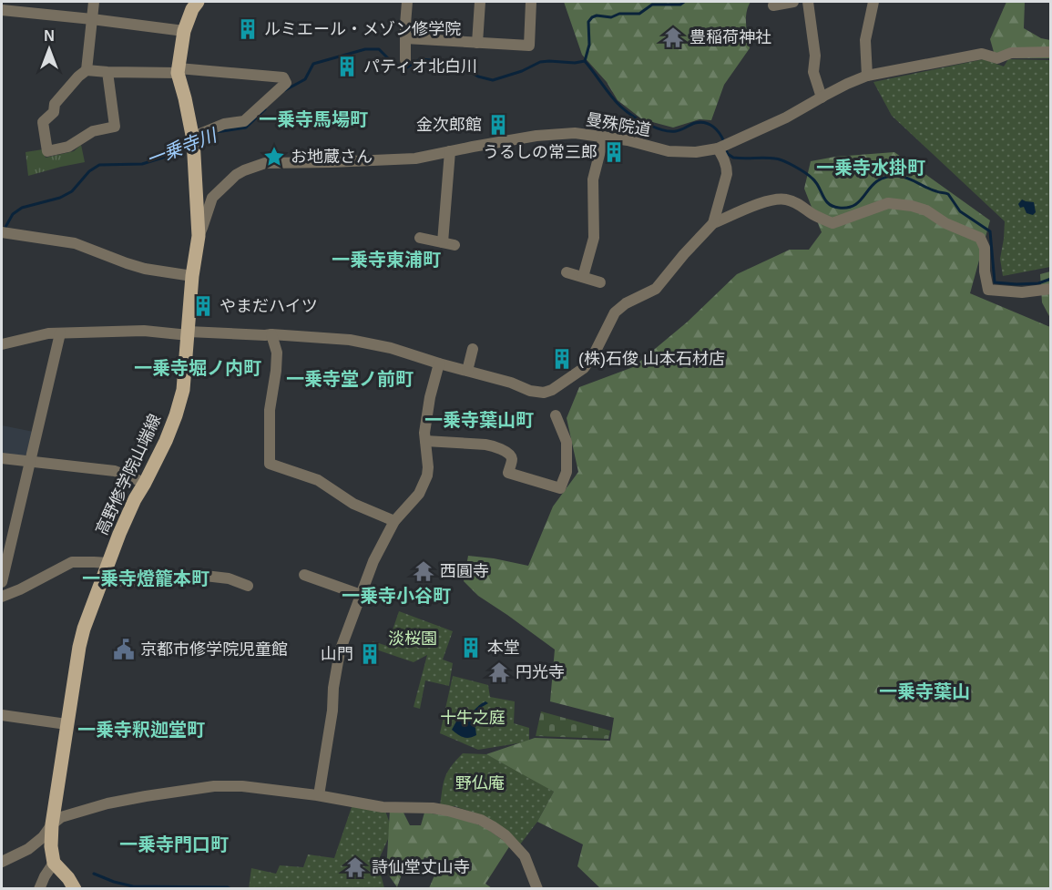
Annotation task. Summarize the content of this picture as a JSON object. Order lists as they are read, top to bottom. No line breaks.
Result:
{"streets":{"main road":["高野修学院山端線"],"street":["曼殊院道"]},"crossings":[["曼殊院道","高野修学院山端線"]],"districts":["一乗寺馬場町","一乗寺水掛町","一乗寺東浦町","一乗寺堀ノ内町","一乗寺堂ノ前町","一乗寺葉山町","一乗寺燈籠本町","一乗寺小谷町","一乗寺葉山","一乗寺釈迦堂町","一乗寺門口町"],"water":["一乗寺川"],"parks":["淡桜園","十牛之庭","野仏庵"],"places":{"building":["ルミエール・メゾン修学院","パティオ北白川","金次郎館","うるしの常三郎","やまだハイツ","(株)石俊 山本石材店","本堂","山門"],"temple":["豊稲荷神社","西圓寺","円光寺","詩仙堂丈山寺"],"place":["お地蔵さん"],"public building":["京都市修学院児童館"]},"north":"top"}
